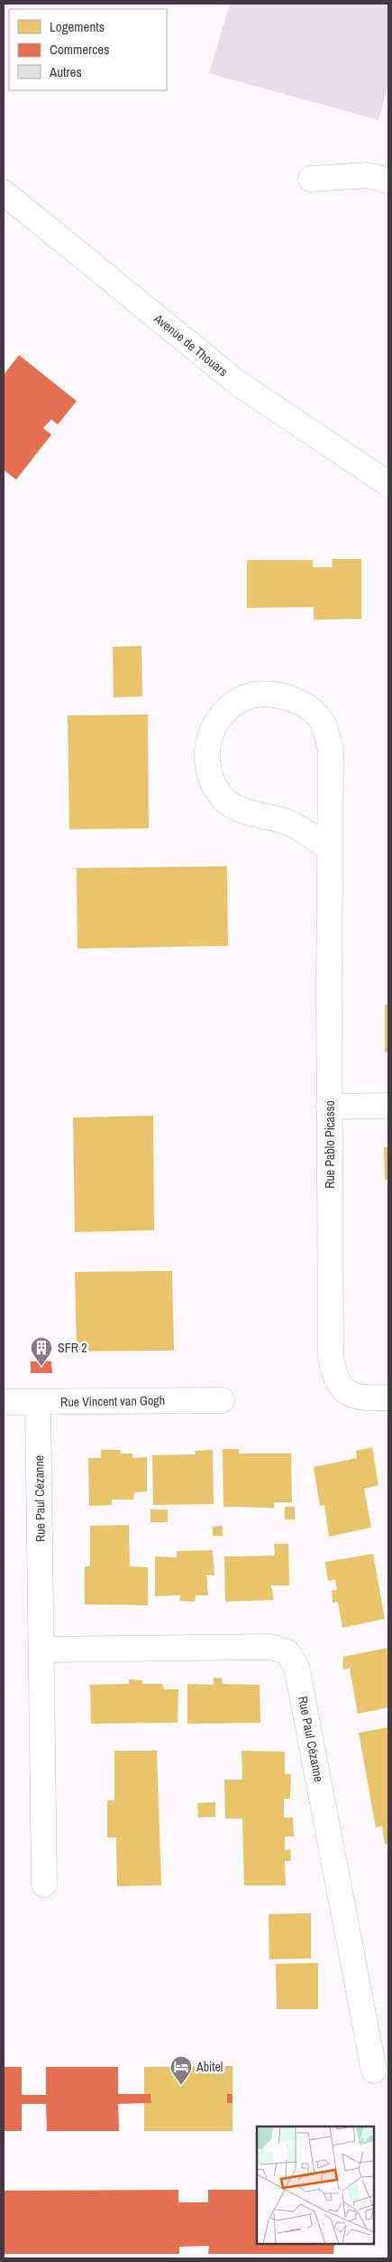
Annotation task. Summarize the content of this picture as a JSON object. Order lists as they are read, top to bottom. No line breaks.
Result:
{"streets":{"street":["Avenue de Thouars","Rue Pablo Picasso","Rue Vincent van Gogh","Rue Paul Cézanne"]},"crossings":[["Rue Vincent van Gogh","Rue Paul Cézanne"]],"places":{"building":["SFR 2"],"hotel":["Abitel"]},"legend":["Logements","Commerces","Autres"]}
